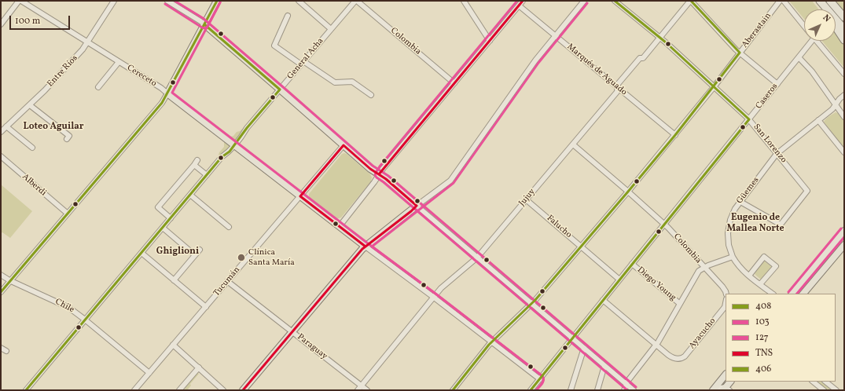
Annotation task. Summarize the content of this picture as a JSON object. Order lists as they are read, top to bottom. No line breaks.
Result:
{"streets":{"main road":["Cereceto"],"street":["Aberastain","Colombia","General Acha","Marqués de Aguado","Entre Ríos","Caseros","San Lorenzo","Alberdi","Güemes","Jujuy","Falucho","Tucumán","Diego Young","Chile","Ayacucho","Paraguay"]},"crossings":[["Aberastain","Colombia"],["Aberastain","Marqués de Aguado"],["Aberastain","Cereceto"],["Aberastain","San Lorenzo"],["Aberastain","Falucho"],["Colombia","General Acha"],["Colombia","Caseros"],["Colombia","Jujuy"],["General Acha","Cereceto"],["General Acha","Chile"],["Marqués de Aguado","Jujuy"],["Entre Ríos","Cereceto"],["Cereceto","Caseros"],["Cereceto","Jujuy"],["Cereceto","Tucumán"],["Caseros","San Lorenzo"],["Caseros","Falucho"],["Caseros","Diego Young"],["San Lorenzo","Güemes"],["San Lorenzo","Jujuy"],["Jujuy","Falucho"],["Jujuy","Paraguay"],["Tucumán","Chile"],["Tucumán","Paraguay"]],"districts":["Loteo Aguilar","Eugenio de Mallea Norte","Ghiglioni"],"places":["Clínica Santa María"],"lines":["transit line 408","transit line 103","transit line 127","transit line TNS","transit line 406"],"legend":["408","103","127","TNS","406"],"scale_bar":"100 m","north":"top right"}
